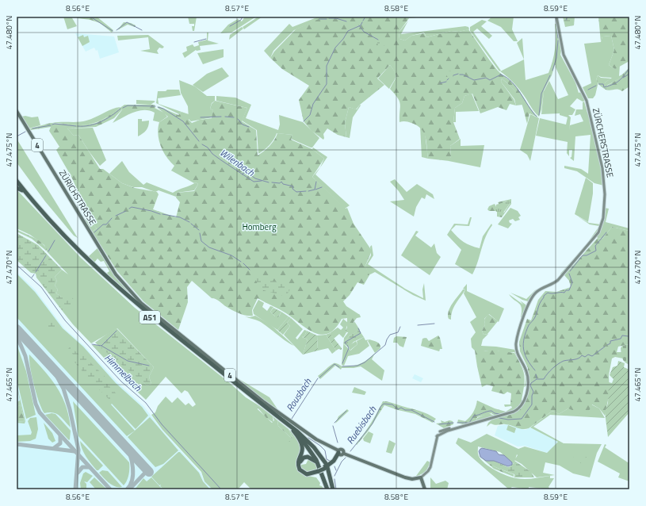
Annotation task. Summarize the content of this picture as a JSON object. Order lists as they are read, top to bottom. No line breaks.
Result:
{"streets":{"highway":["A51"],"main road":["ZÜRCHERSTRASSE","4","ZÜRICHSTRASSE"]},"crossings":[["ZÜRCHERSTRASSE","4"],["4","ZÜRICHSTRASSE"]],"water":["Wilenbach","Himmelbach","Rousbach","Ruebisbach"],"parks":["Homberg"],"coordinates":["8.56°E","8.57°E","8.58°E","8.59°E","47.480°N","47.475°N","47.470°N","47.465°N"]}
